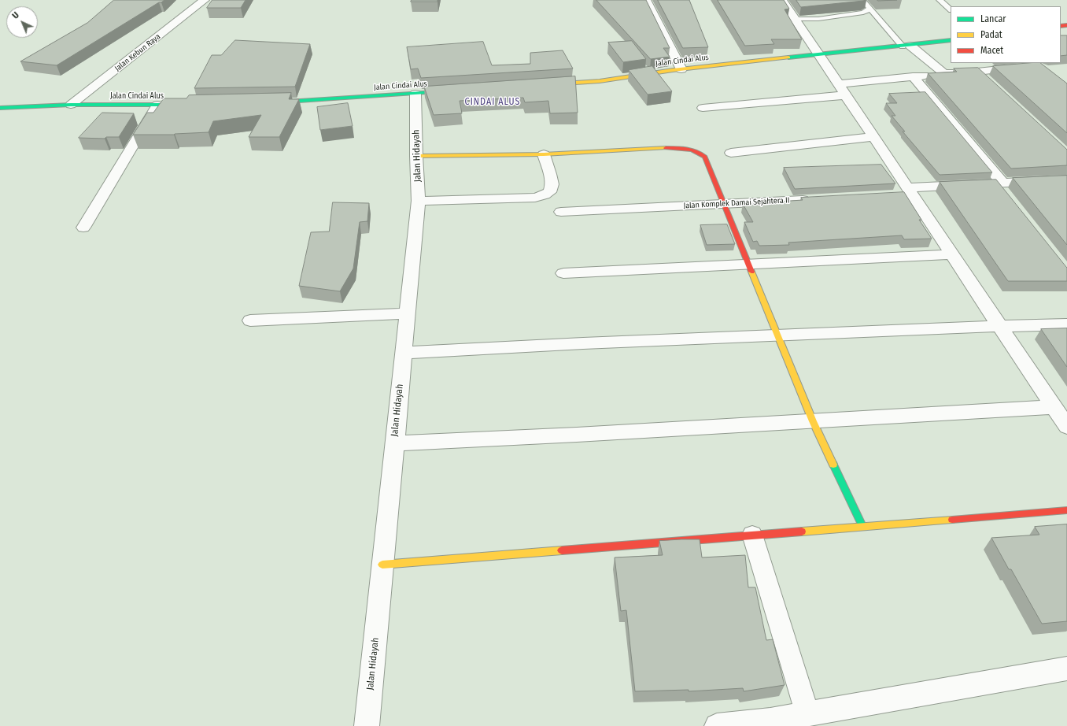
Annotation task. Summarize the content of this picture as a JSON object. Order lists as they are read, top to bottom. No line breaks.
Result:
{"streets":{"street":["Jalan Kebun Raya","Jalan Cindai Alus","Jalan Hidayah","Jalan Komplek Damai Sejahtera II"]},"crossings":[["Jalan Kebun Raya","Jalan Cindai Alus"],["Jalan Cindai Alus","Jalan Hidayah"]],"districts":["CINDAI ALUS"],"legend":["Lancar","Padat","Macet"],"north":"top left"}
